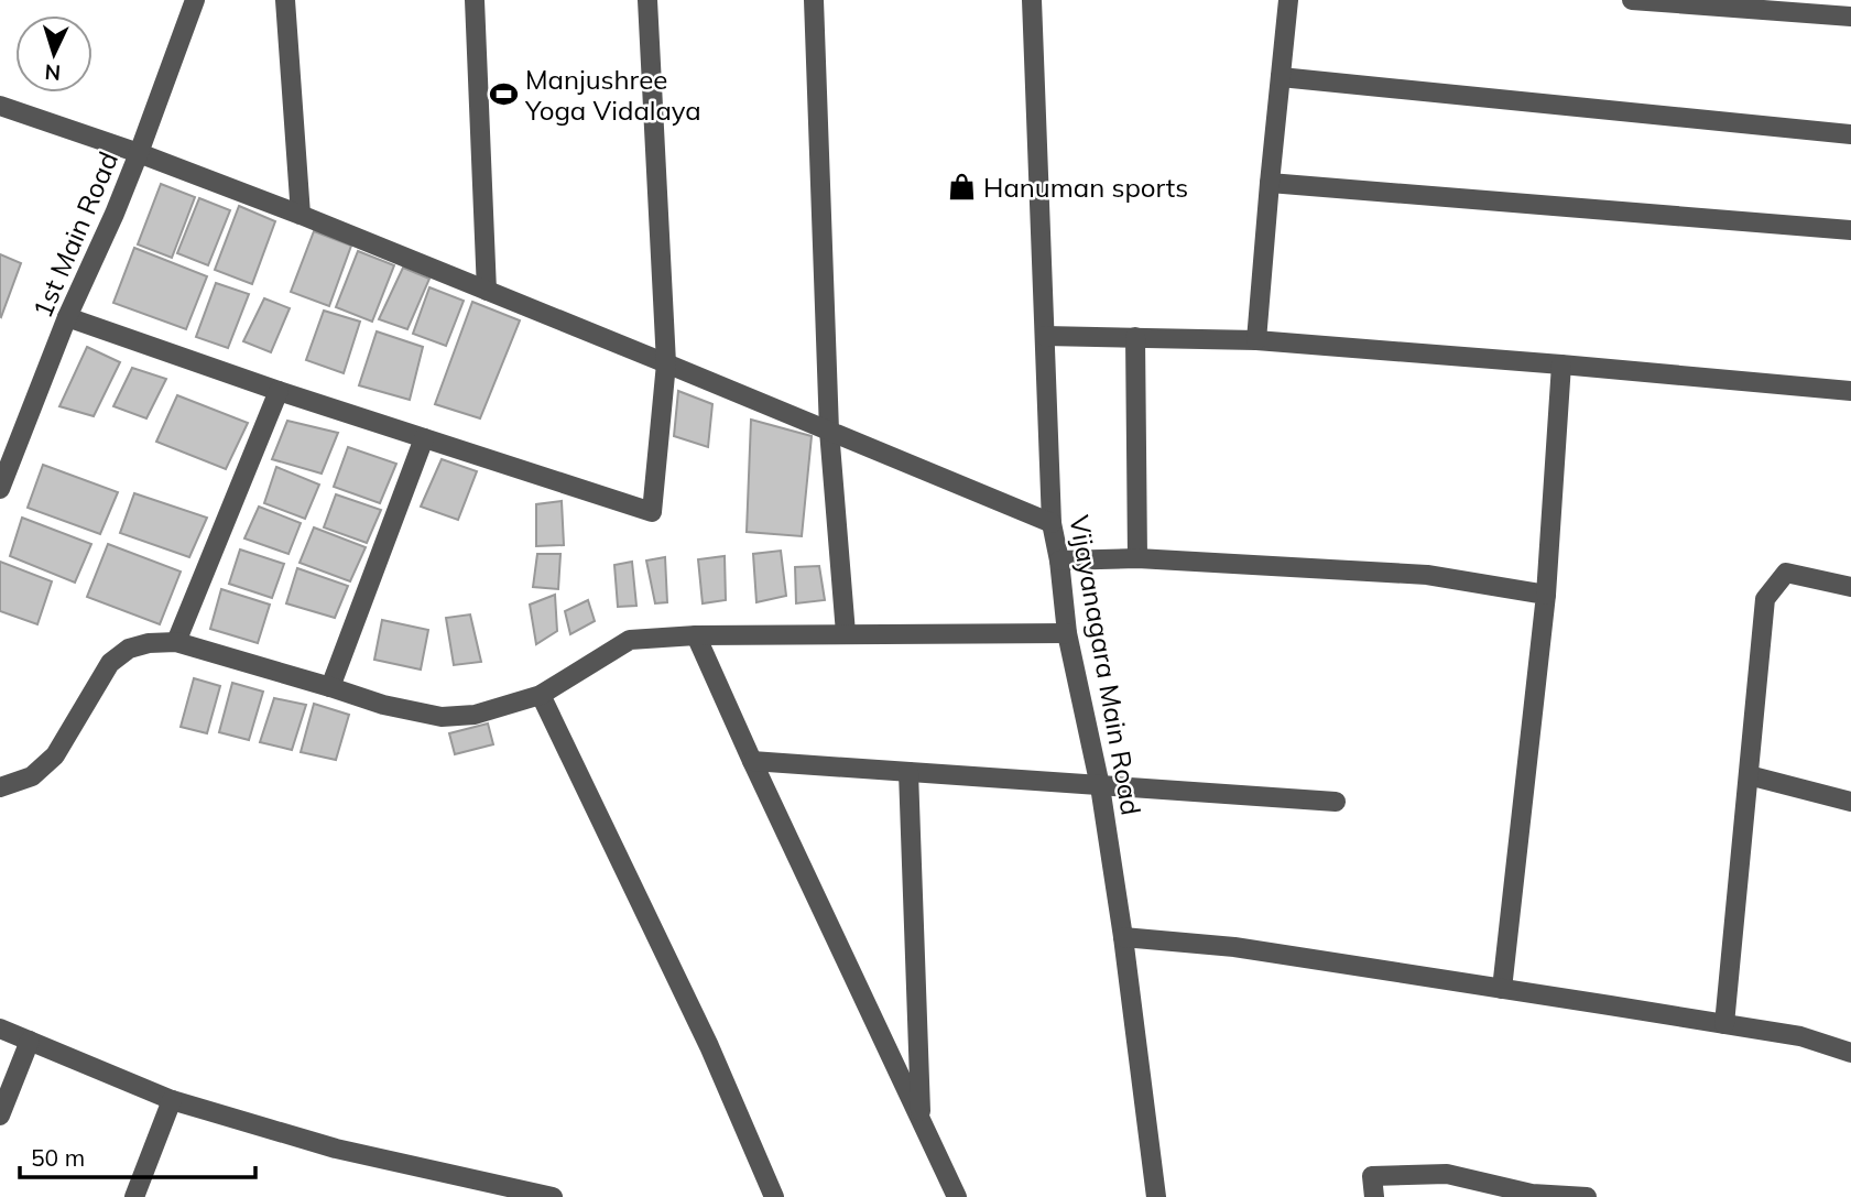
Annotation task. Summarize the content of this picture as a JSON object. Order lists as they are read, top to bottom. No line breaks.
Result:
{"streets":{"street":["1st Main Road","Vijayanagara Main Road"]},"places":{"sports":["Manjushree Yoga Vidalaya"],"shop":["Hanuman sports"]},"scale_bar":"50 m","north":"bottom"}
